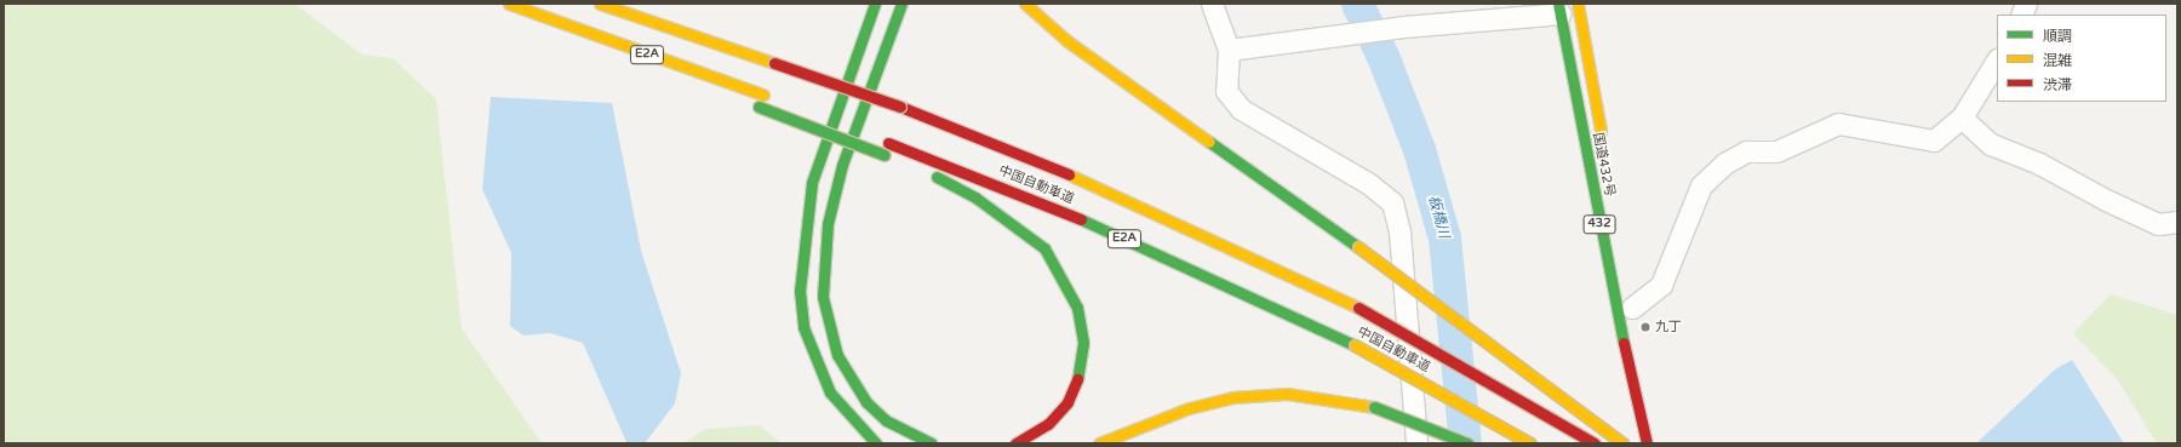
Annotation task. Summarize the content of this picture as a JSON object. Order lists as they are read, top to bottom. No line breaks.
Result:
{"streets":{"highway":["E2A","国道432号","中国自動車道","432"]},"water":["板橋川"],"places":["九丁"],"legend":["順調","混雑","渋滞"]}
